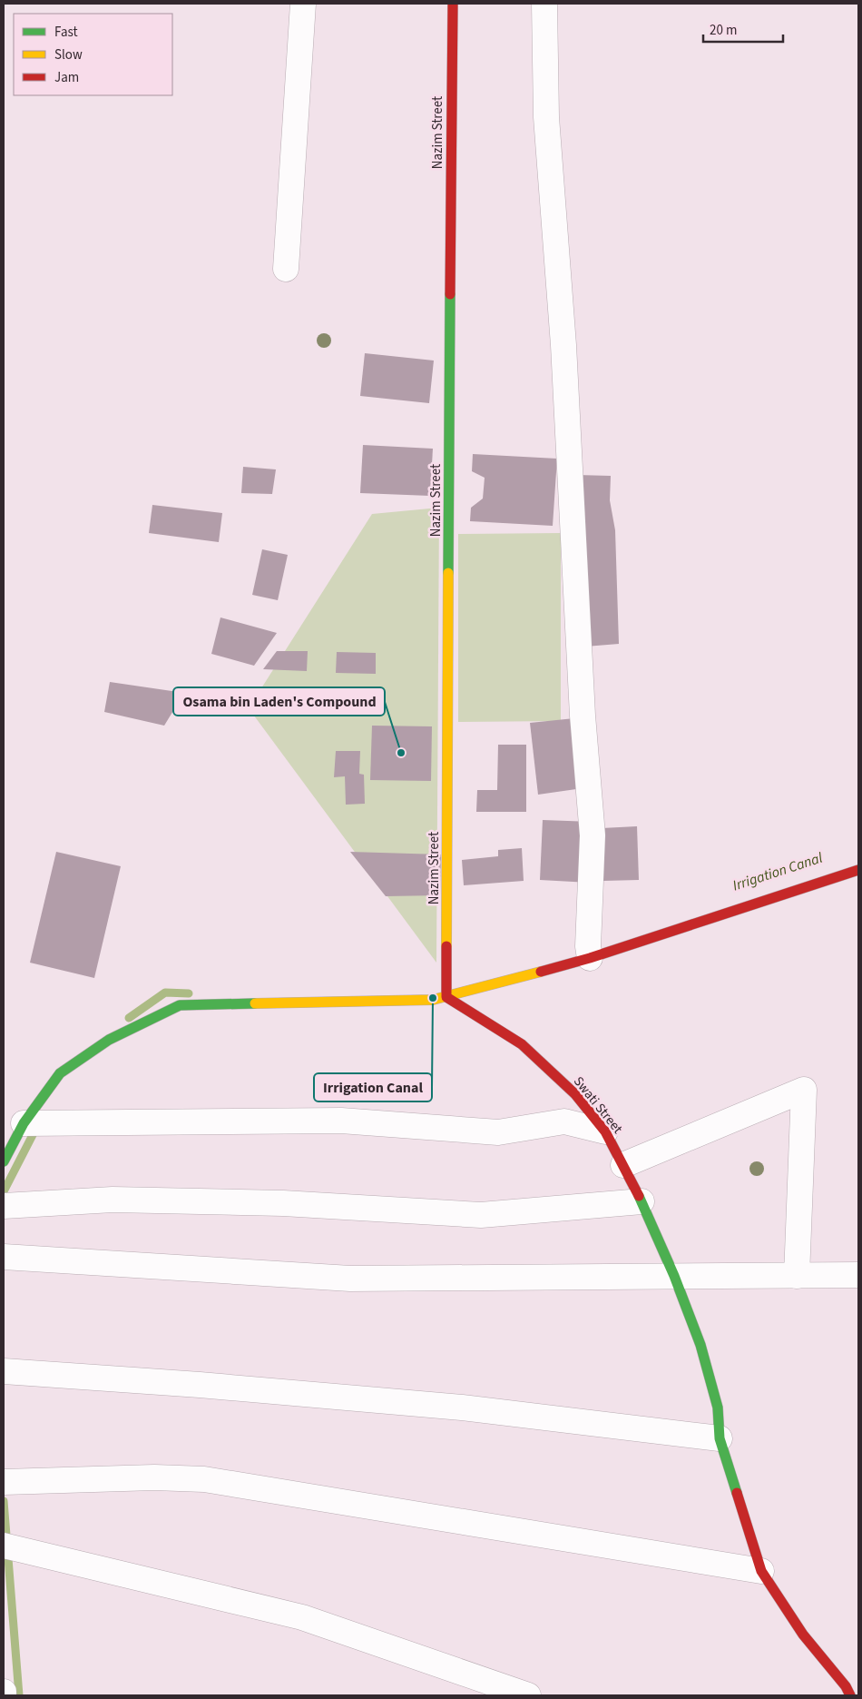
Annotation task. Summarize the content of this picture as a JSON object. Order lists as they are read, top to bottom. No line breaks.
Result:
{"streets":{"street":["Nazim Street","Swati Street"]},"crossings":[["Nazim Street","Swati Street"]],"water":["Irrigation Canal"],"places":["Osama bin Laden's Compound","Irrigation Canal"],"legend":["Fast","Slow","Jam"],"scale_bar":"20 m"}
